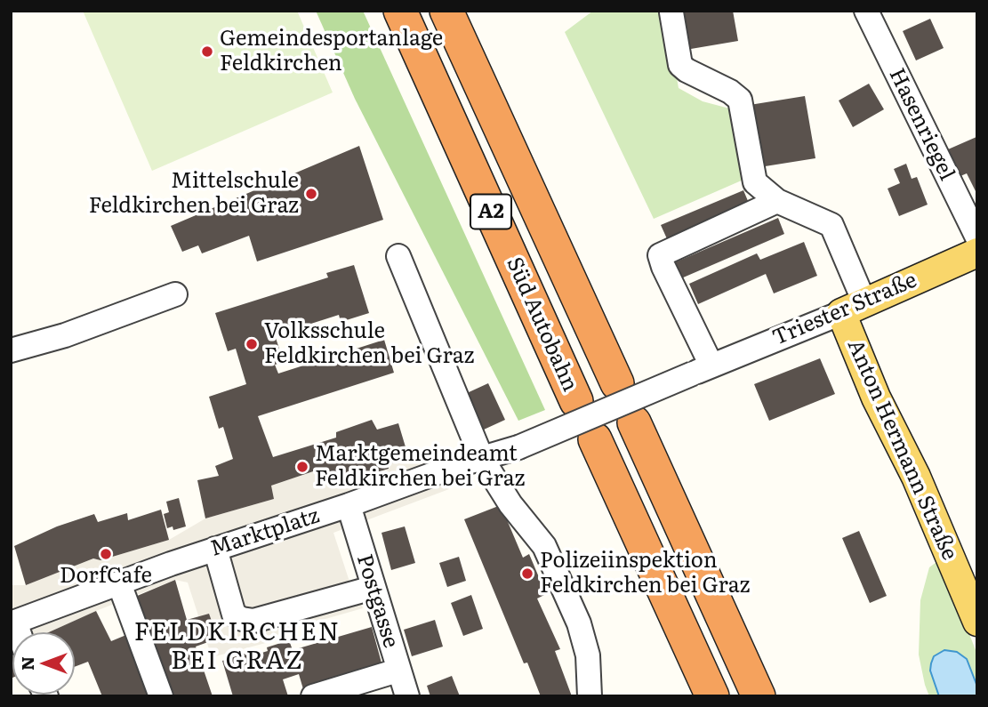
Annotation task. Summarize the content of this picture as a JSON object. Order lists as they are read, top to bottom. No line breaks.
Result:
{"streets":{"highway":["A2","Süd Autobahn"],"main road":["Triester Straße","Anton Hermann Straße"],"street":["Hasenriegel","Marktplatz","Postgasse"]},"crossings":[["Triester Straße","Anton Hermann Straße"],["Marktplatz","Postgasse"]],"districts":["FELDKIRCHEN BEI GRAZ"],"places":["Gemeindesportanlage Feldkirchen","Mittelschule Feldkirchen bei Graz","Volksschule Feldkirchen bei Graz","Marktgemeindeamt Feldkirchen bei Graz","DorfCafe","Polizeiinspektion Feldkirchen bei Graz"],"north":"left"}
